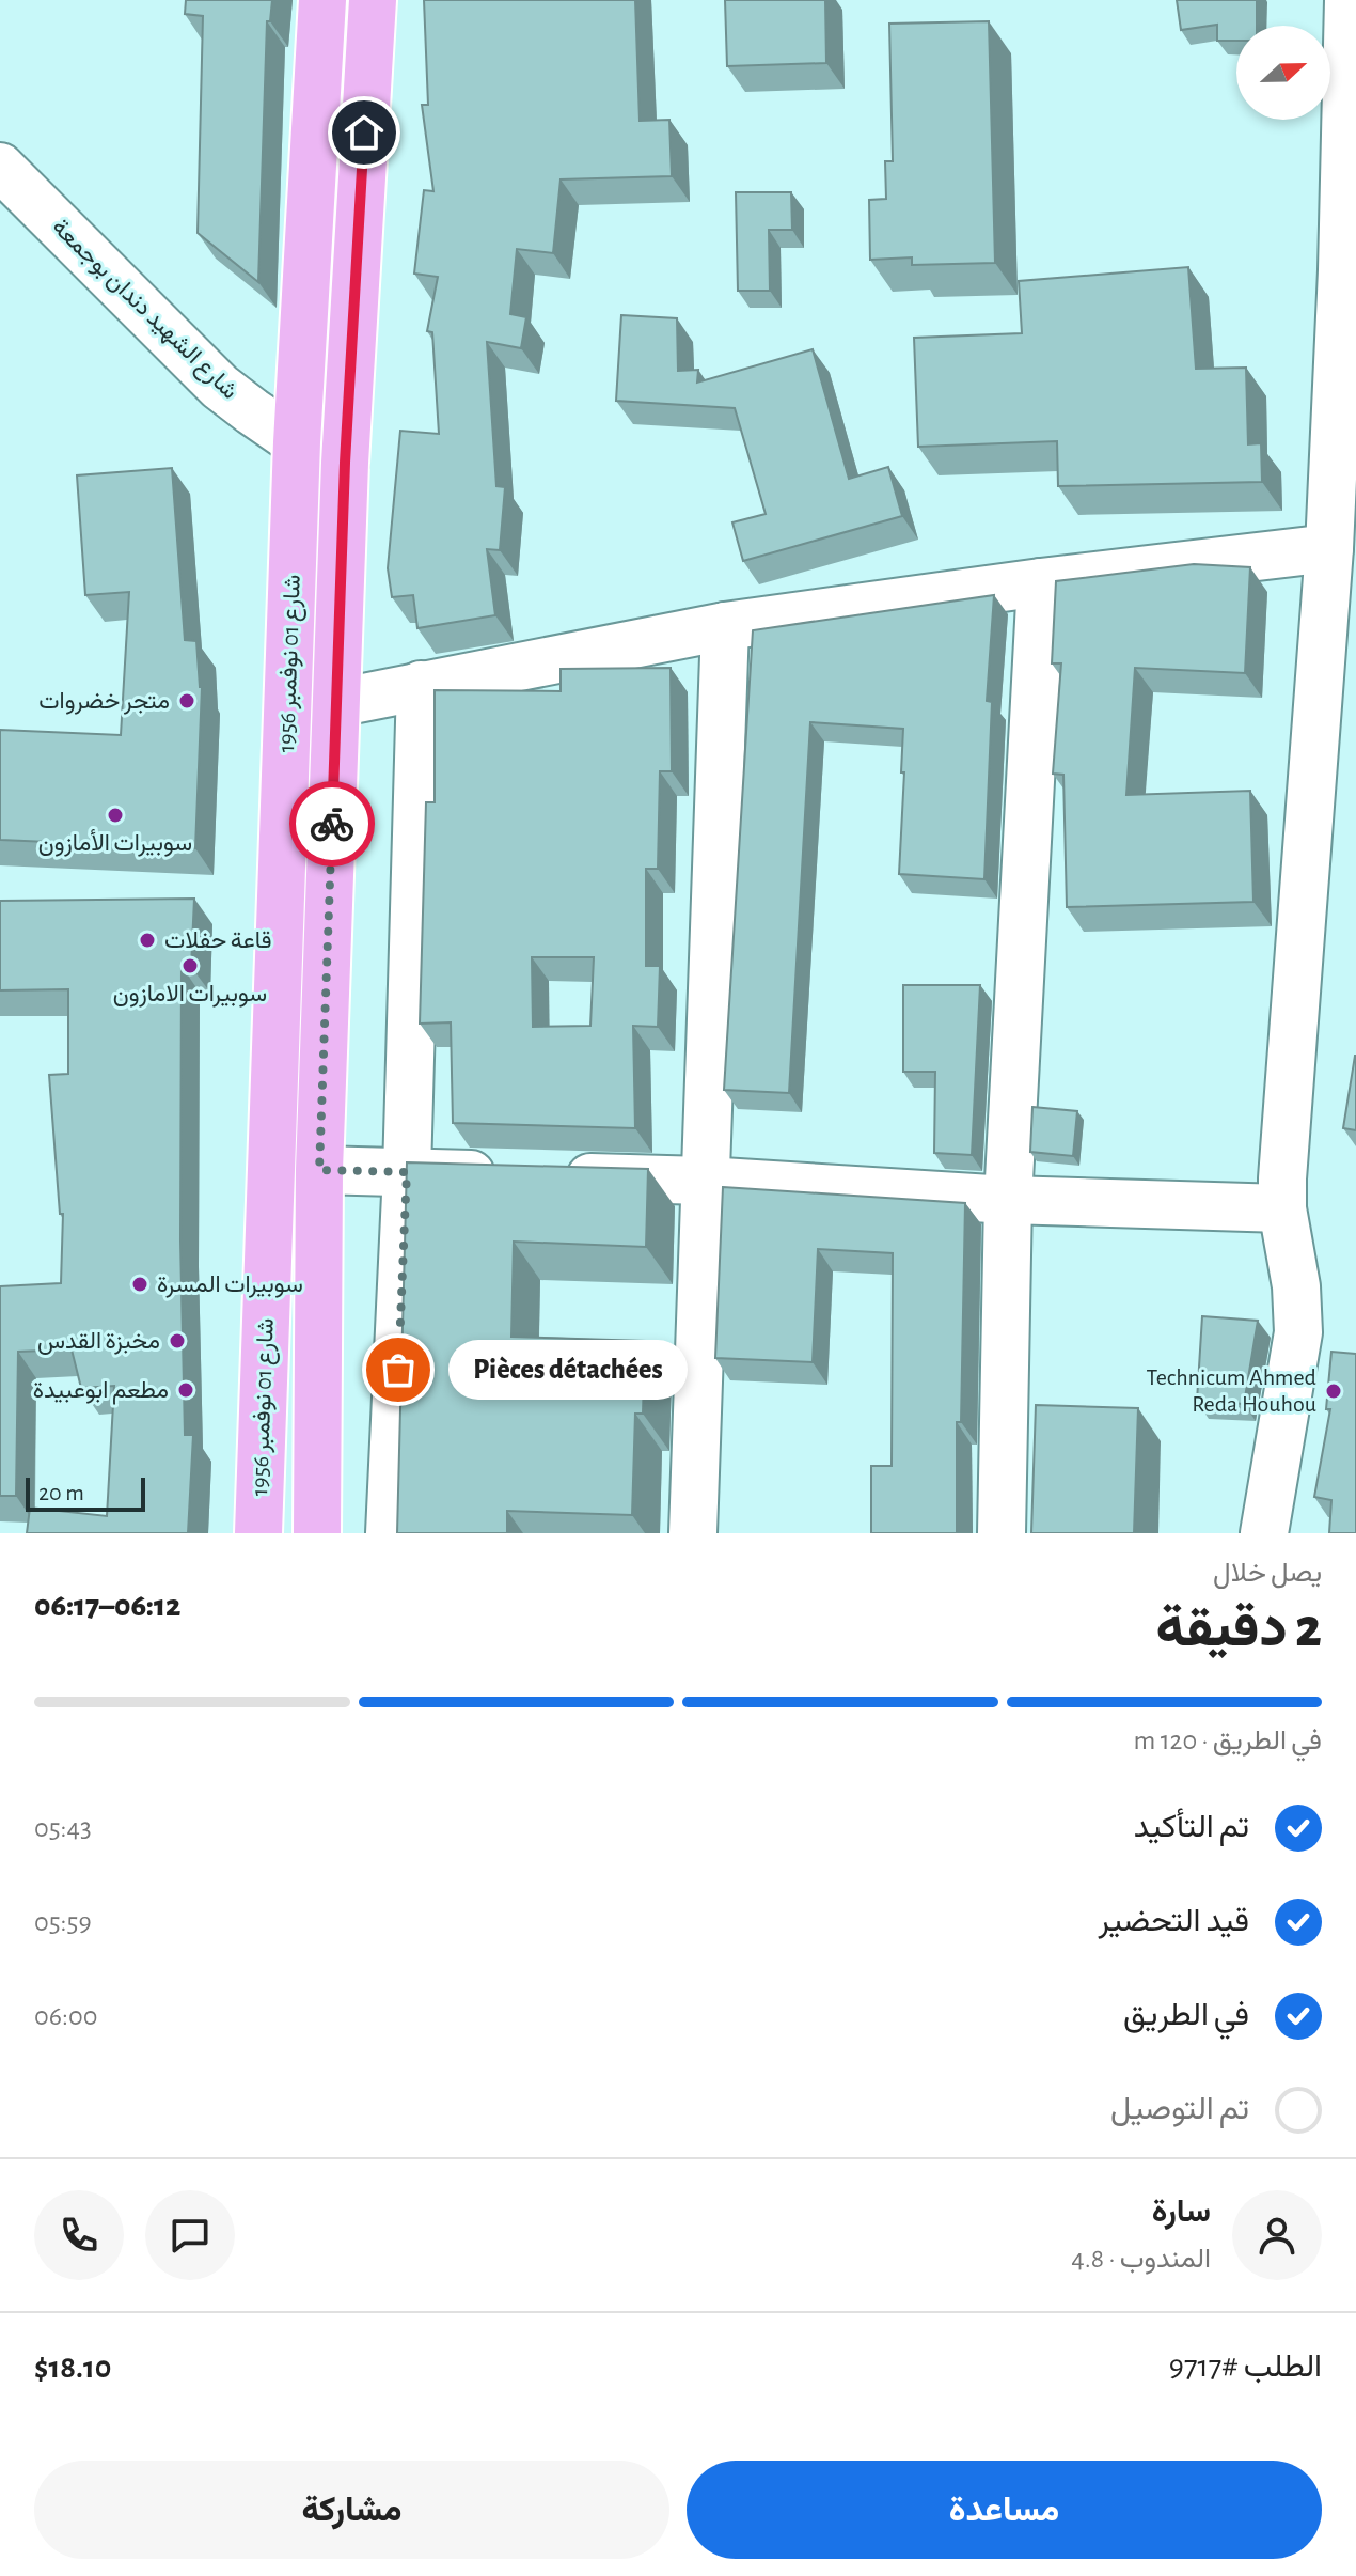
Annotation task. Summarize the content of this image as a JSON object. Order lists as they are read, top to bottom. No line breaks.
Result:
{"streets":{"main road":["شارع 01 نوفمبر 1956"],"street":["شارع الشهيد دندان بوجمعة"]},"crossings":[["شارع الشهيد دندان بوجمعة","شارع 01 نوفمبر 1956"]],"places":["متجر خضروات","سوبيرات الأمازون","قاعة حفلات","سوبيرات الامازون","سوبيرات المسرة","مخبزة القدس","Pièces détachées","مطعم ابوعبيدة","Technicum Ahmed Reda Houhou"],"scale_bar":"20 m","north":"right","page":{"bubble":"Pièces détachées","scale":"20 m","heading":["2 دقيقة","يصل خلال","06:12–06:17"],"panel":["سارة","المندوب · 4.8","الطلب #9717","$18.10"],"bar":"في الطريق · 120 m","list":[["تم التأكيد","05:43"],["قيد التحضير","05:59"],["في الطريق","06:00"],"تم التوصيل"],"buttons":["مساعدة","مشاركة"]}}
